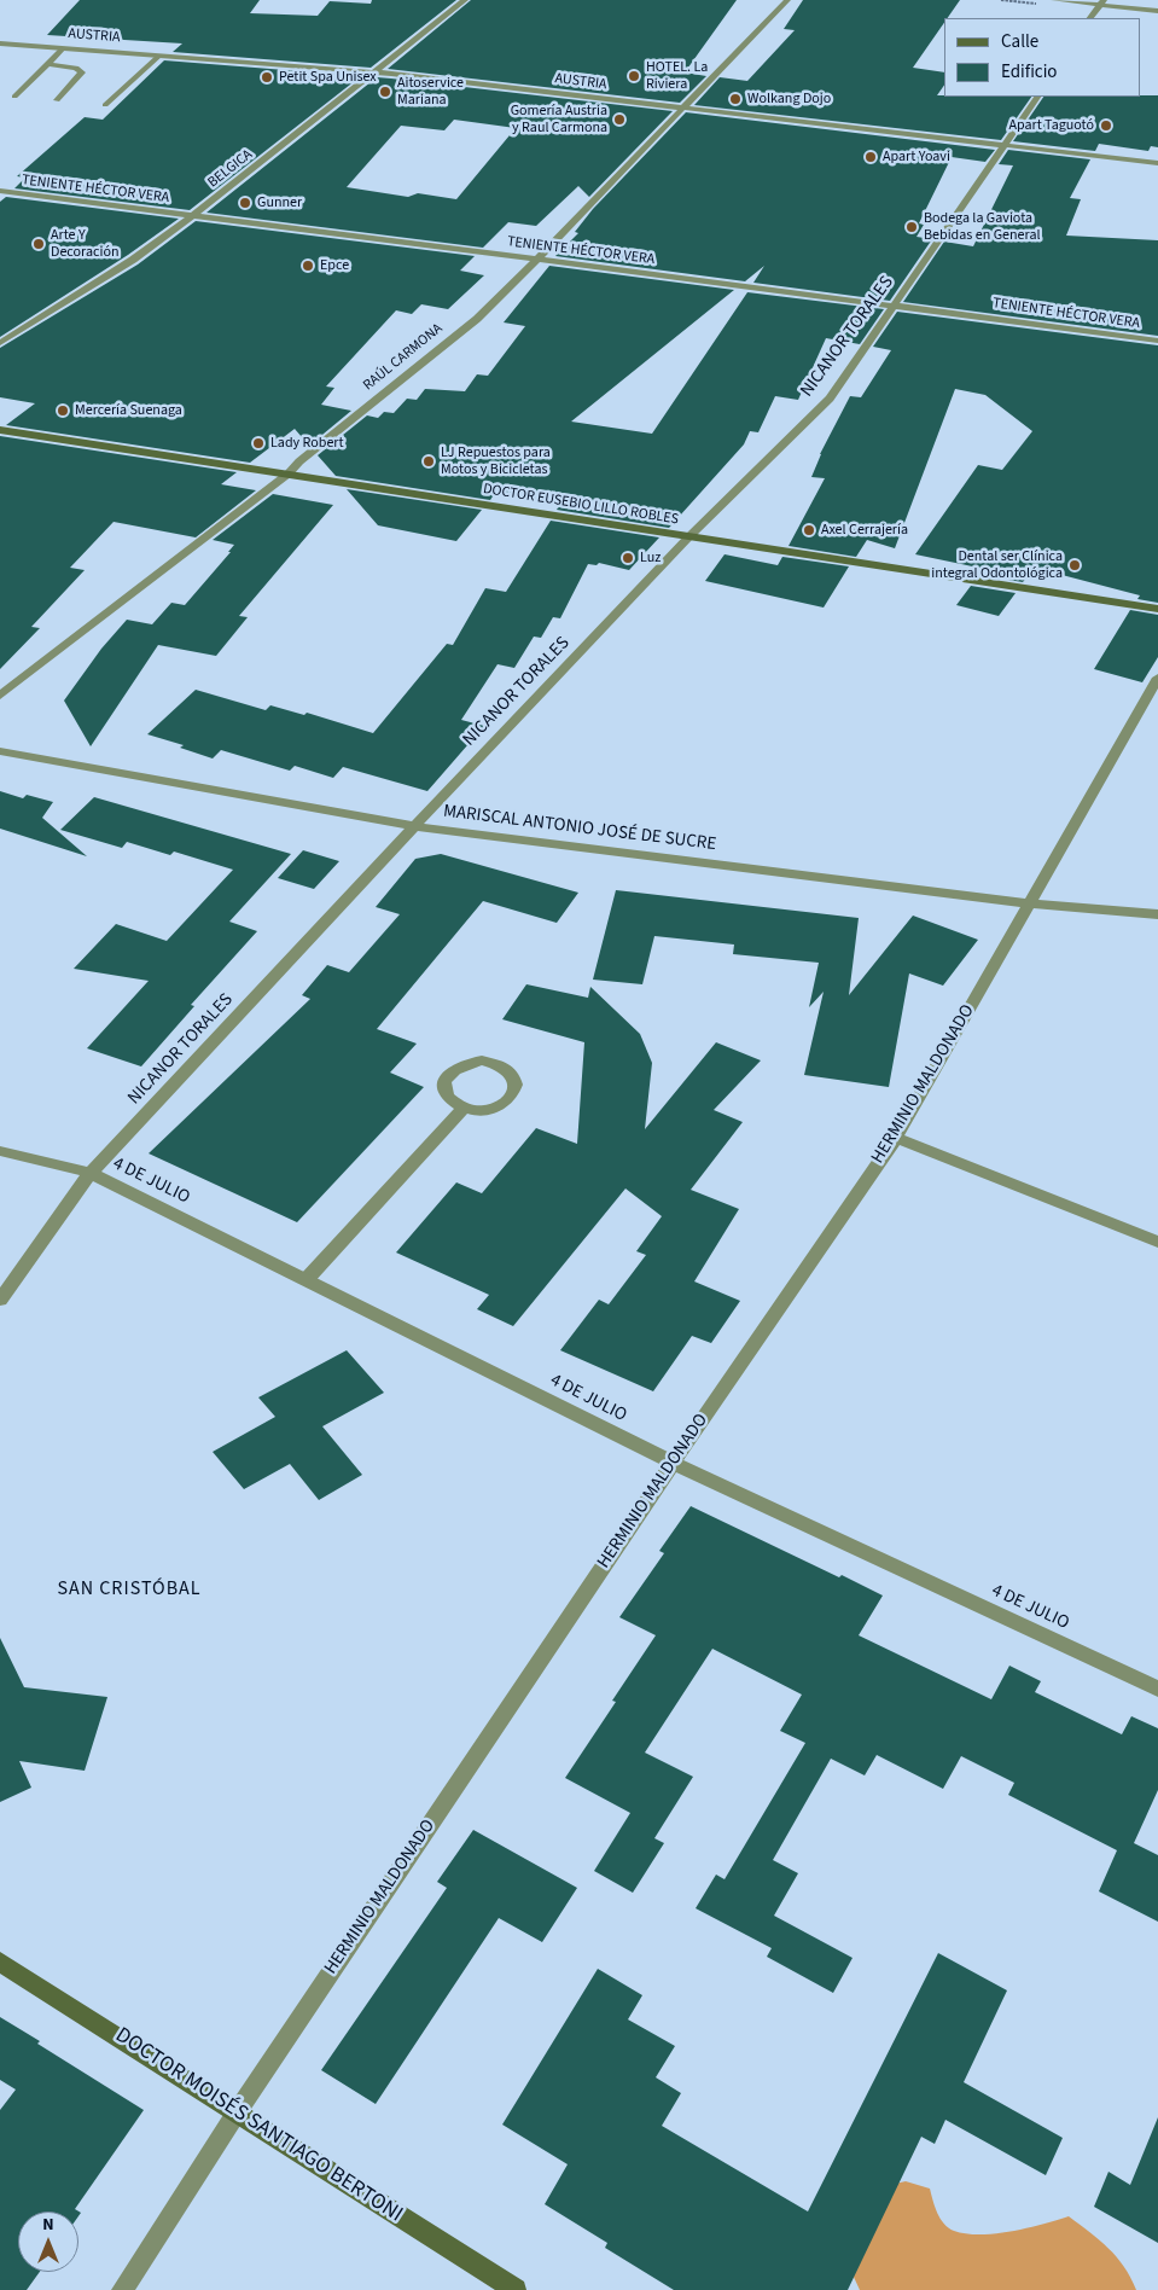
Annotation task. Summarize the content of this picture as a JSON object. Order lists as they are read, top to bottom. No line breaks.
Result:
{"streets":{"main road":["DOCTOR EUSEBIO LILLO ROBLES","DOCTOR MOISÉS SANTIAGO BERTONI"],"street":["AUSTRIA","BELGICA","TENIENTE HÉCTOR VERA","NICANOR TORALES","RAÚL CARMONA","MARISCAL ANTONIO JOSÉ DE SUCRE","HERMINIO MALDONADO","4 DE JULIO"]},"crossings":[["AUSTRIA","BELGICA"],["AUSTRIA","NICANOR TORALES"],["AUSTRIA","RAÚL CARMONA"],["BELGICA","TENIENTE HÉCTOR VERA"],["TENIENTE HÉCTOR VERA","NICANOR TORALES"],["TENIENTE HÉCTOR VERA","RAÚL CARMONA"],["NICANOR TORALES","DOCTOR EUSEBIO LILLO ROBLES"],["NICANOR TORALES","MARISCAL ANTONIO JOSÉ DE SUCRE"],["NICANOR TORALES","4 DE JULIO"],["RAÚL CARMONA","DOCTOR EUSEBIO LILLO ROBLES"],["MARISCAL ANTONIO JOSÉ DE SUCRE","HERMINIO MALDONADO"],["HERMINIO MALDONADO","4 DE JULIO"],["HERMINIO MALDONADO","DOCTOR MOISÉS SANTIAGO BERTONI"]],"districts":["SAN CRISTÓBAL"],"places":["HOTEL. La Riviera","Petit Spa Unisex","Aitoservice Mariana","Wolkang Dojo","Gomería Austria y Raul Carmona","Apart Taguotó","Apart Yoavi","Gunner","Bodega la Gaviota Bebidas en General","Arte Y Decoración","Epce","Mercería Suenaga","Lady Robert","LJ Repuestos para Motos y Bicicletas","Axel Cerrajería","Luz","Dental ser Clínica integral Odontológica"],"legend":["Calle","Edificio"],"north":"top"}
